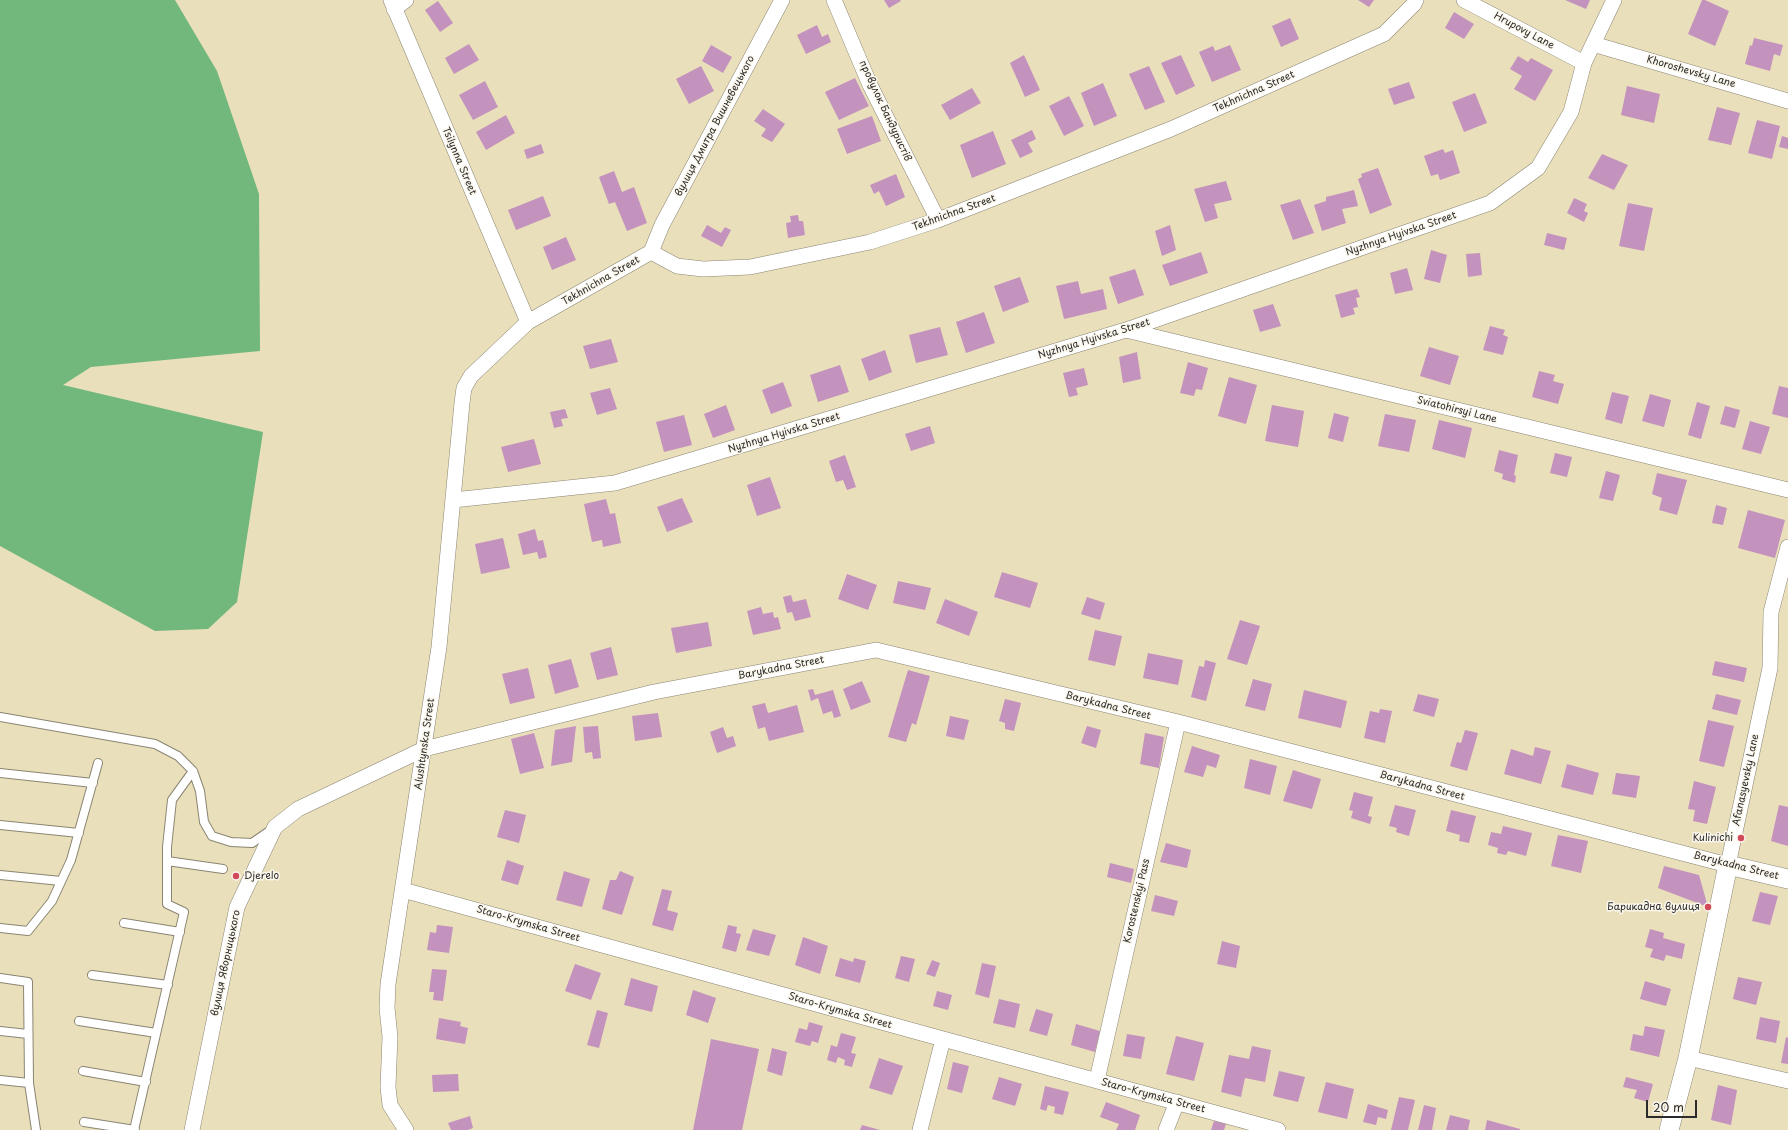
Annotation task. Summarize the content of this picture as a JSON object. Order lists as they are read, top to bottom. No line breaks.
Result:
{"streets":{"street":["Hrupovy Lane","Khoroshevsky Lane","Tekhnichna Street","провулок Бандуристів","вулиця Дмитра Вишневецького","Tsilynna Street","Nyzhnya Hyivska Street","Sviatohirsyi Lane","Barykadna Street","Alushtynska Street","Afanasyevsky Lane","Korostenskyi Pass","Staro-Krymska Street","вулиця Яворницького"]},"crossings":[["Hrupovy Lane","Nyzhnya Hyivska Street"],["Khoroshevsky Lane","Nyzhnya Hyivska Street"],["Tekhnichna Street","провулок Бандуристів"],["Tekhnichna Street","вулиця Дмитра Вишневецького"],["Tekhnichna Street","Tsilynna Street"],["Tekhnichna Street","Alushtynska Street"],["Nyzhnya Hyivska Street","Sviatohirsyi Lane"],["Nyzhnya Hyivska Street","Alushtynska Street"],["Barykadna Street","Alushtynska Street"],["Barykadna Street","Afanasyevsky Lane"],["Barykadna Street","Korostenskyi Pass"],["Barykadna Street","вулиця Яворницького"],["Alushtynska Street","Staro-Krymska Street"],["Alushtynska Street","вулиця Яворницького"],["Korostenskyi Pass","Staro-Krymska Street"]],"places":["Kulinichi","Djerelo","Барикадна вулиця"],"scale_bar":"20 m"}
